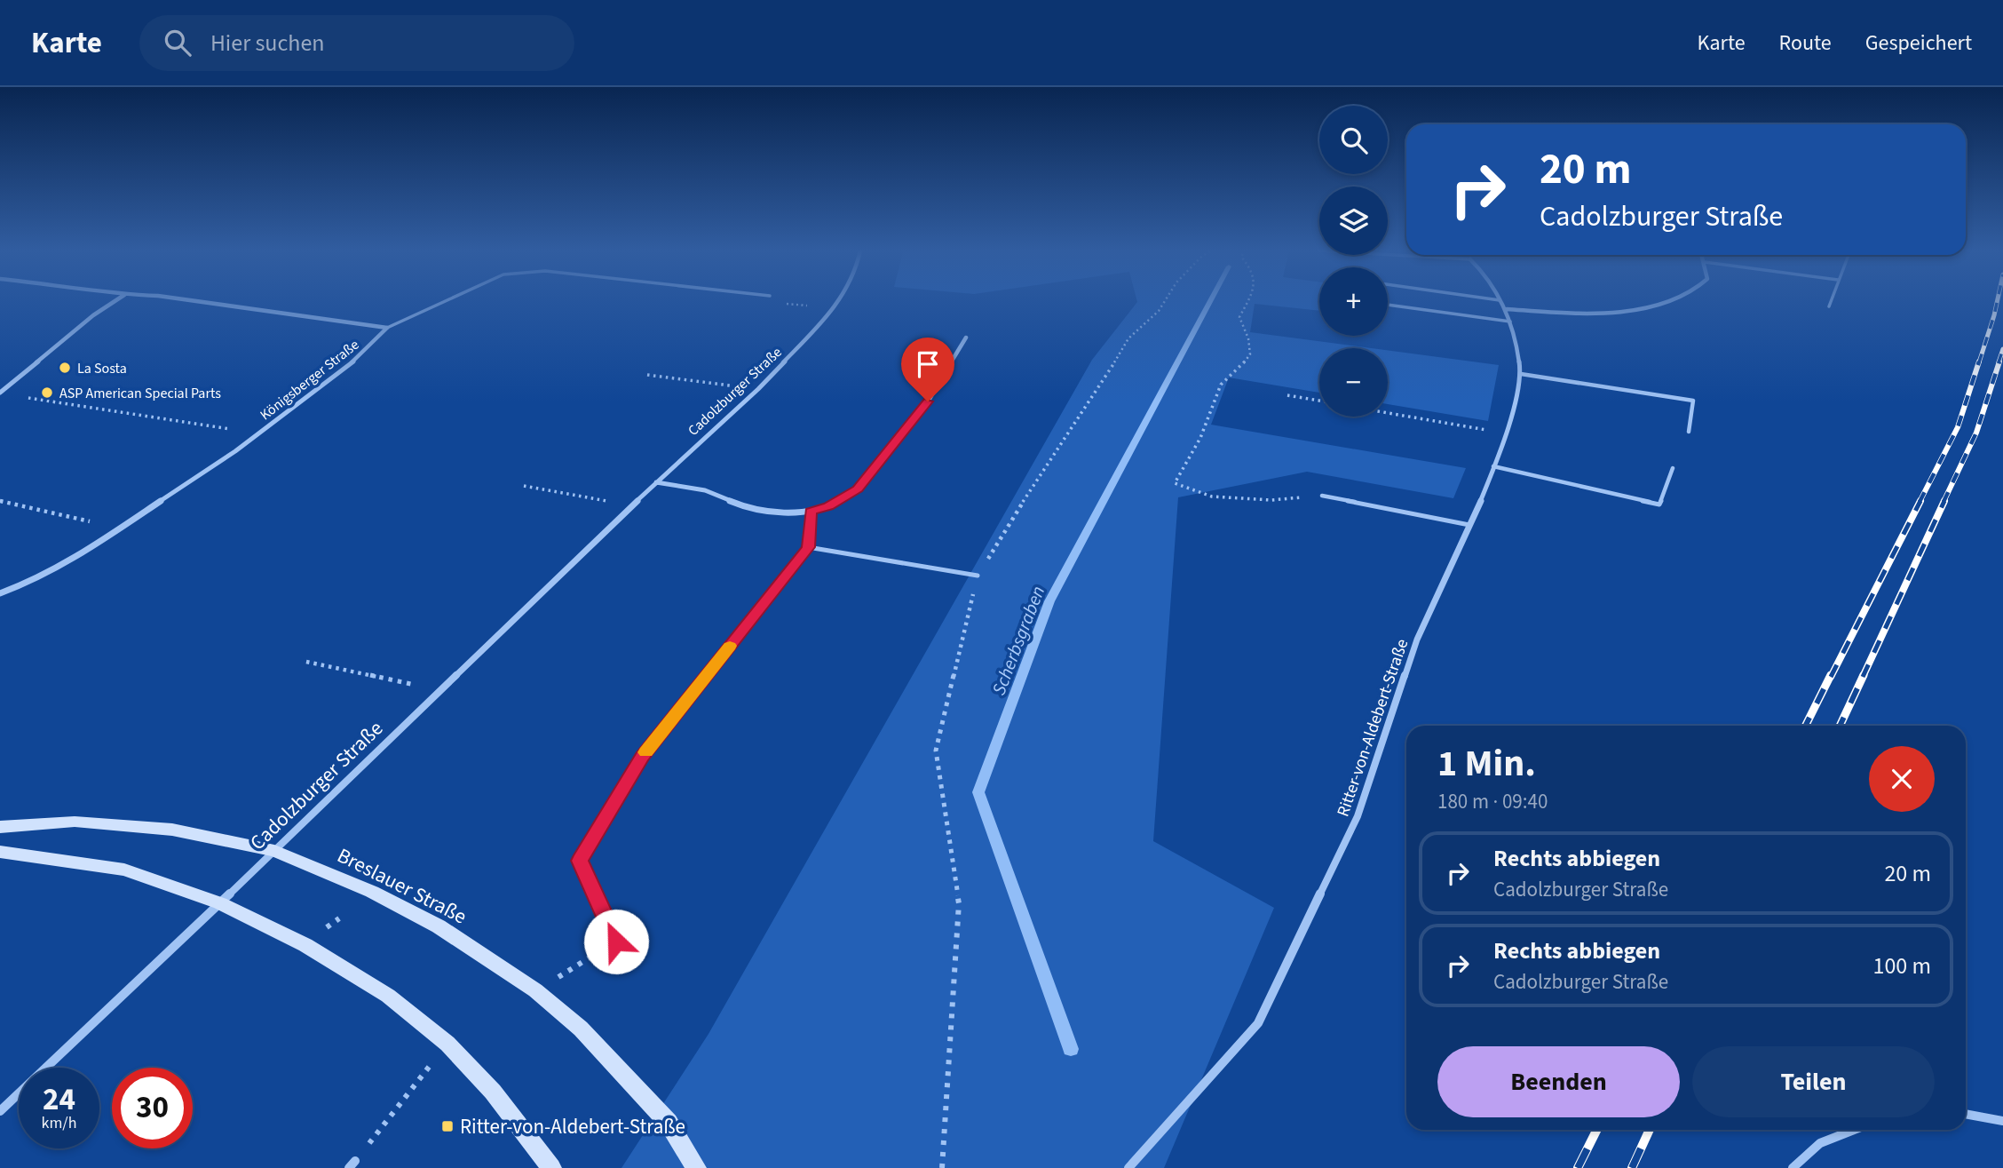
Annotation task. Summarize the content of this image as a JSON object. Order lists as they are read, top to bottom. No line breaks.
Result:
{"streets":{"main road":["Breslauer Straße"],"street":["Königsberger Straße","Cadolzburger Straße","Ritter-von-Aldebert-Straße"]},"crossings":[["Cadolzburger Straße","Breslauer Straße"]],"water":["Scherbsgraben"],"places":{"other":["La Sosta","ASP American Special Parts"],"transit":["Ritter-von-Aldebert-Straße"]},"page":{"header":"Karte","search":"Hier suchen","nav":["Karte","Route","Gespeichert"],"map_buttons":["+","−"],"turn":["20 m","Cadolzburger Straße"],"heading":["1 Min.","180 m · 09:40"],"list":[{"name":"Rechts abbiegen","note":"Cadolzburger Straße","value":"20 m"},{"name":"Rechts abbiegen","note":"Cadolzburger Straße","value":"100 m"}],"buttons":["Beenden","Teilen"],"speed":"24 km/h","limit":"30"}}
